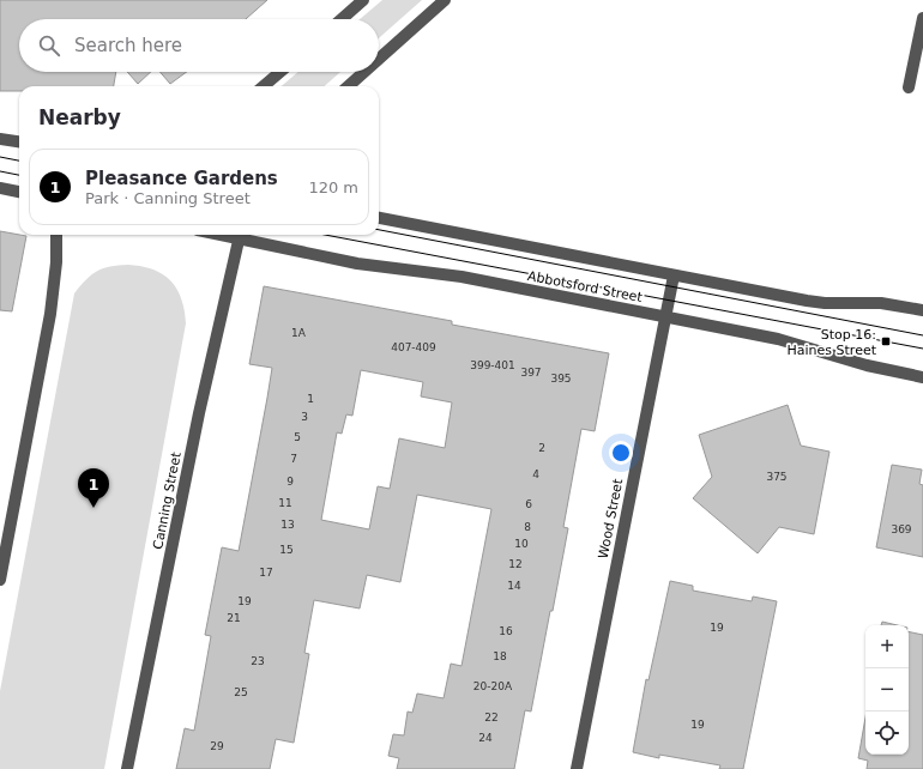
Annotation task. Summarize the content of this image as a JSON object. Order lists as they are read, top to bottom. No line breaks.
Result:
{"streets":{"street":["Abbotsford Street","Canning Street","Wood Street"]},"crossings":[["Abbotsford Street","Canning Street"],["Abbotsford Street","Wood Street"]],"places":{"transit":["Stop 16: Haines Street"]},"house_numbers":["1A","407-409","399-401","397","395","1","3","5","2","7","4","375","9","11","6","13","8","369","10","15","12","17","14","19","21","19","16","18","23","20-20A","25","22","19","24","29"],"page":{"search":"Search here","heading":"Nearby","list":[{"mark":"1","name":"Pleasance Gardens","note":"Park · Canning Street","value":"120 m"}],"pins":"1","map_buttons":["+","−"]}}
